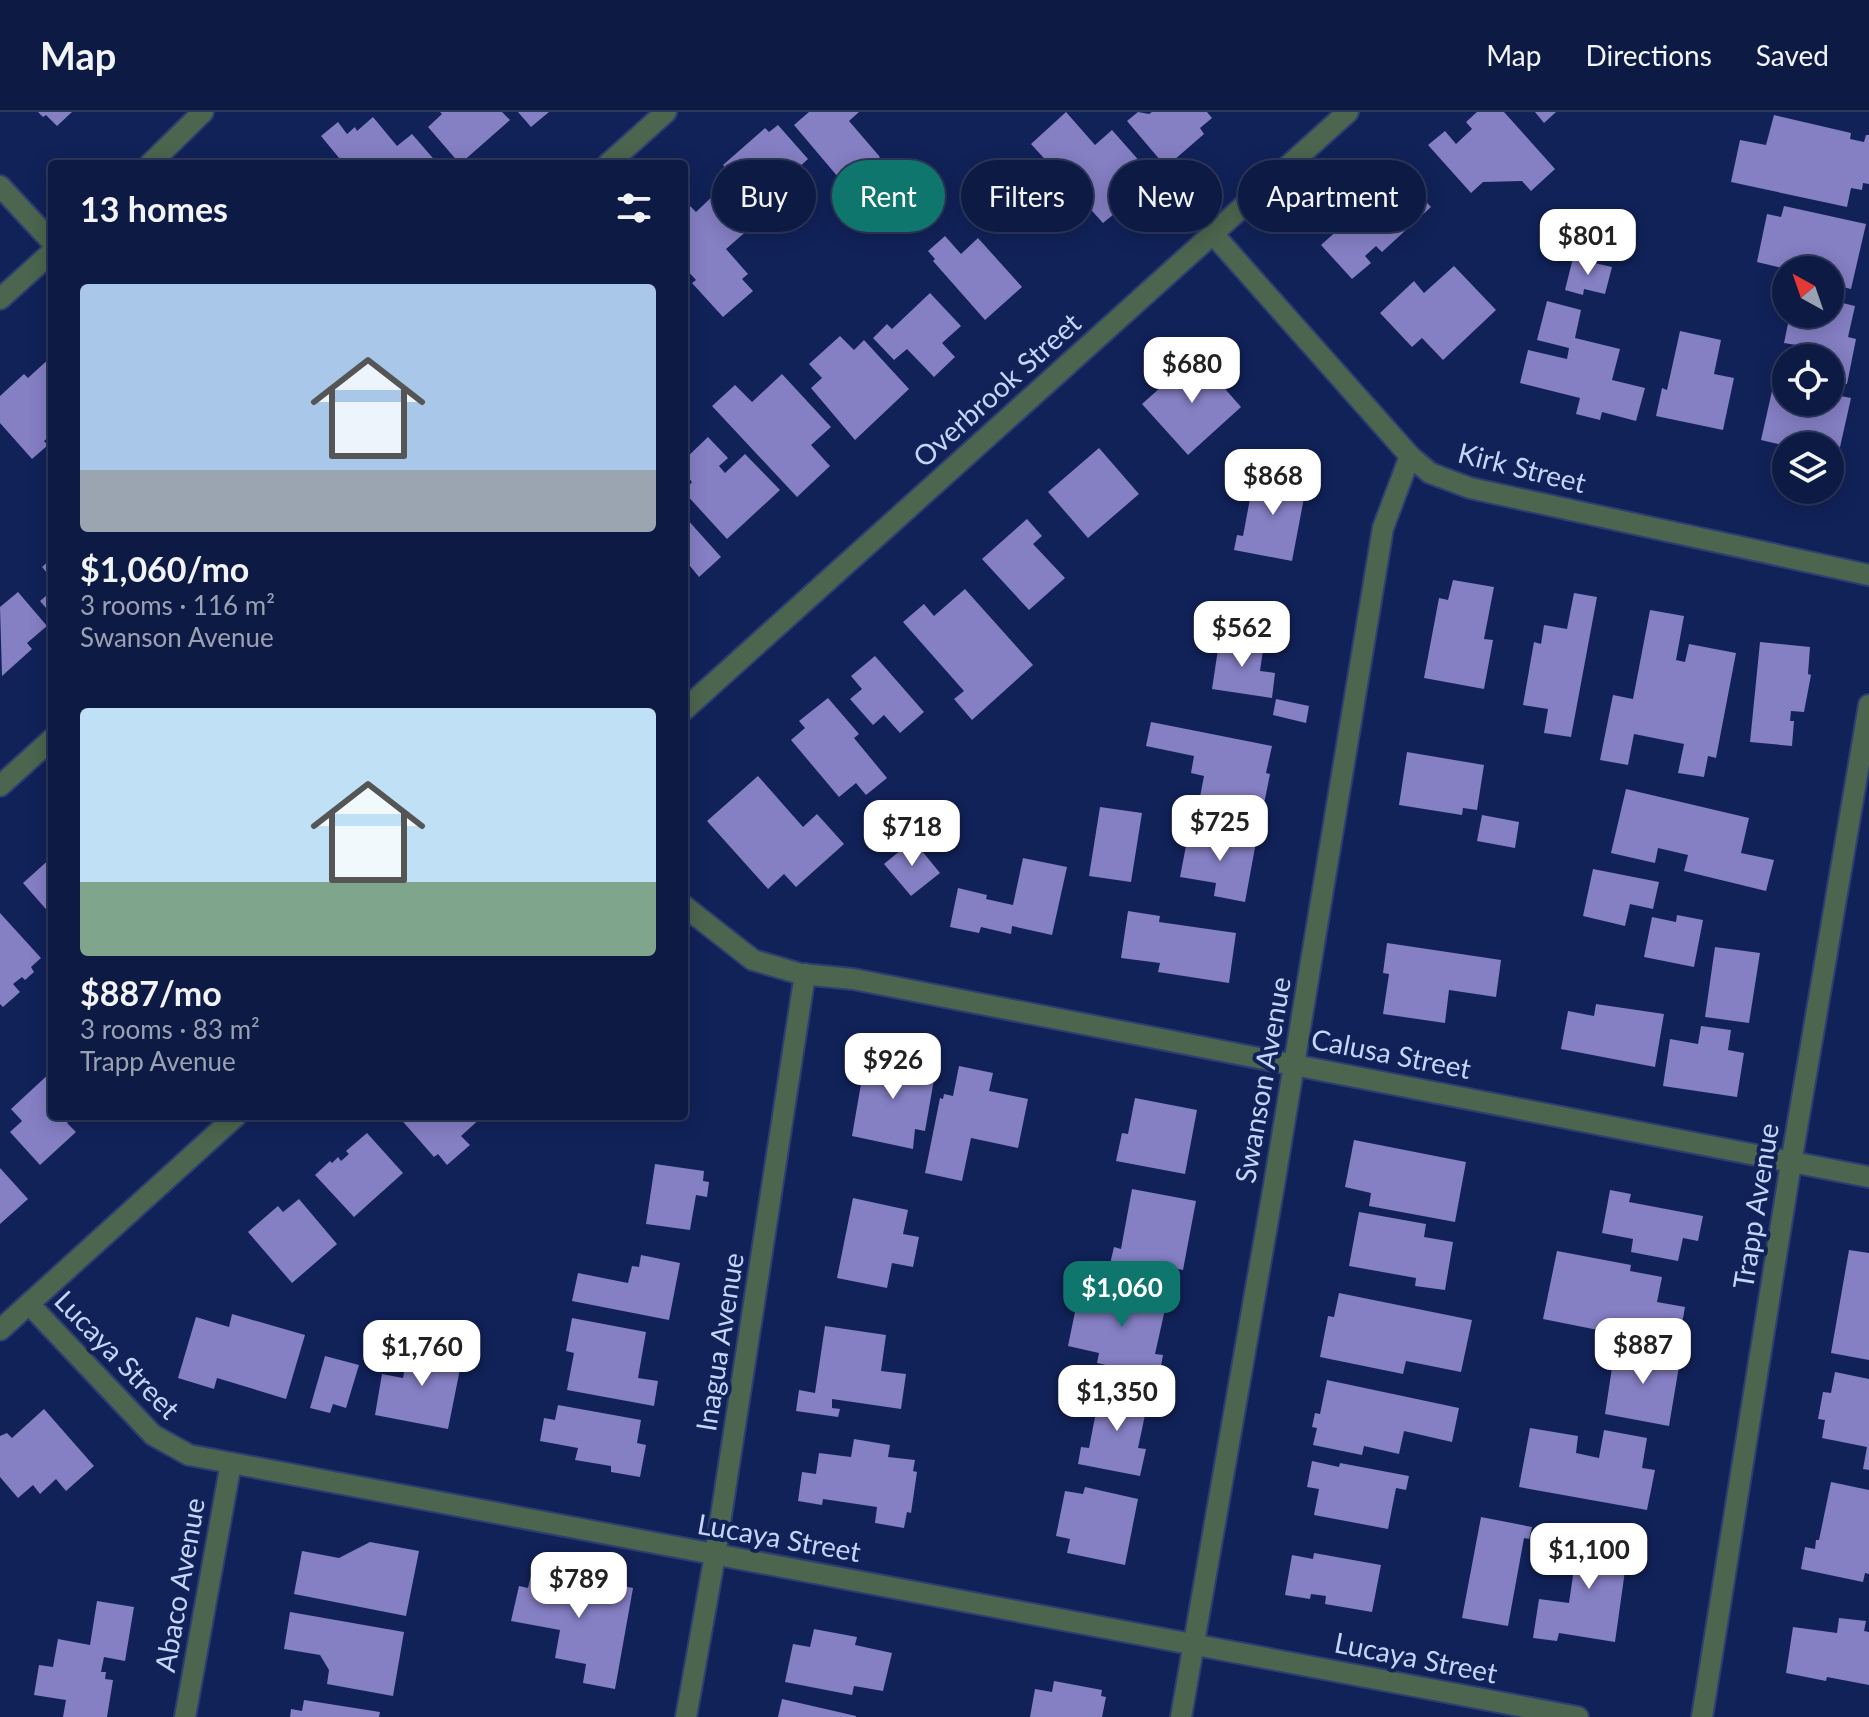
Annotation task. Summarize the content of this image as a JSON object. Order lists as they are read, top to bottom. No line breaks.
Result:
{"streets":{"street":["Overbrook Street","Kirk Street","Calusa Street","Swanson Avenue","Trapp Avenue","Inagua Avenue","Lucaya Street","Abaco Avenue"]},"crossings":[["Overbrook Street","Kirk Street"],["Kirk Street","Swanson Avenue"],["Calusa Street","Swanson Avenue"],["Calusa Street","Trapp Avenue"],["Calusa Street","Inagua Avenue"],["Swanson Avenue","Lucaya Street"],["Inagua Avenue","Lucaya Street"],["Lucaya Street","Abaco Avenue"]],"north":"top left","page":{"header":"Map","nav":["Map","Directions","Saved"],"chip":["Buy","Rent","Filters","New","Apartment"],"heading":"13 homes","price":["$801","$680","$868","$562","$725","$718","$926","$1,060","$887","$1,760","$1,350","$1,100","$789"],"list":[{"name":"$1,060/mo","note":"3 rooms · 116 m² · Swanson Avenue"},{"name":"$887/mo","note":"3 rooms · 83 m² · Trapp Avenue"}]}}
